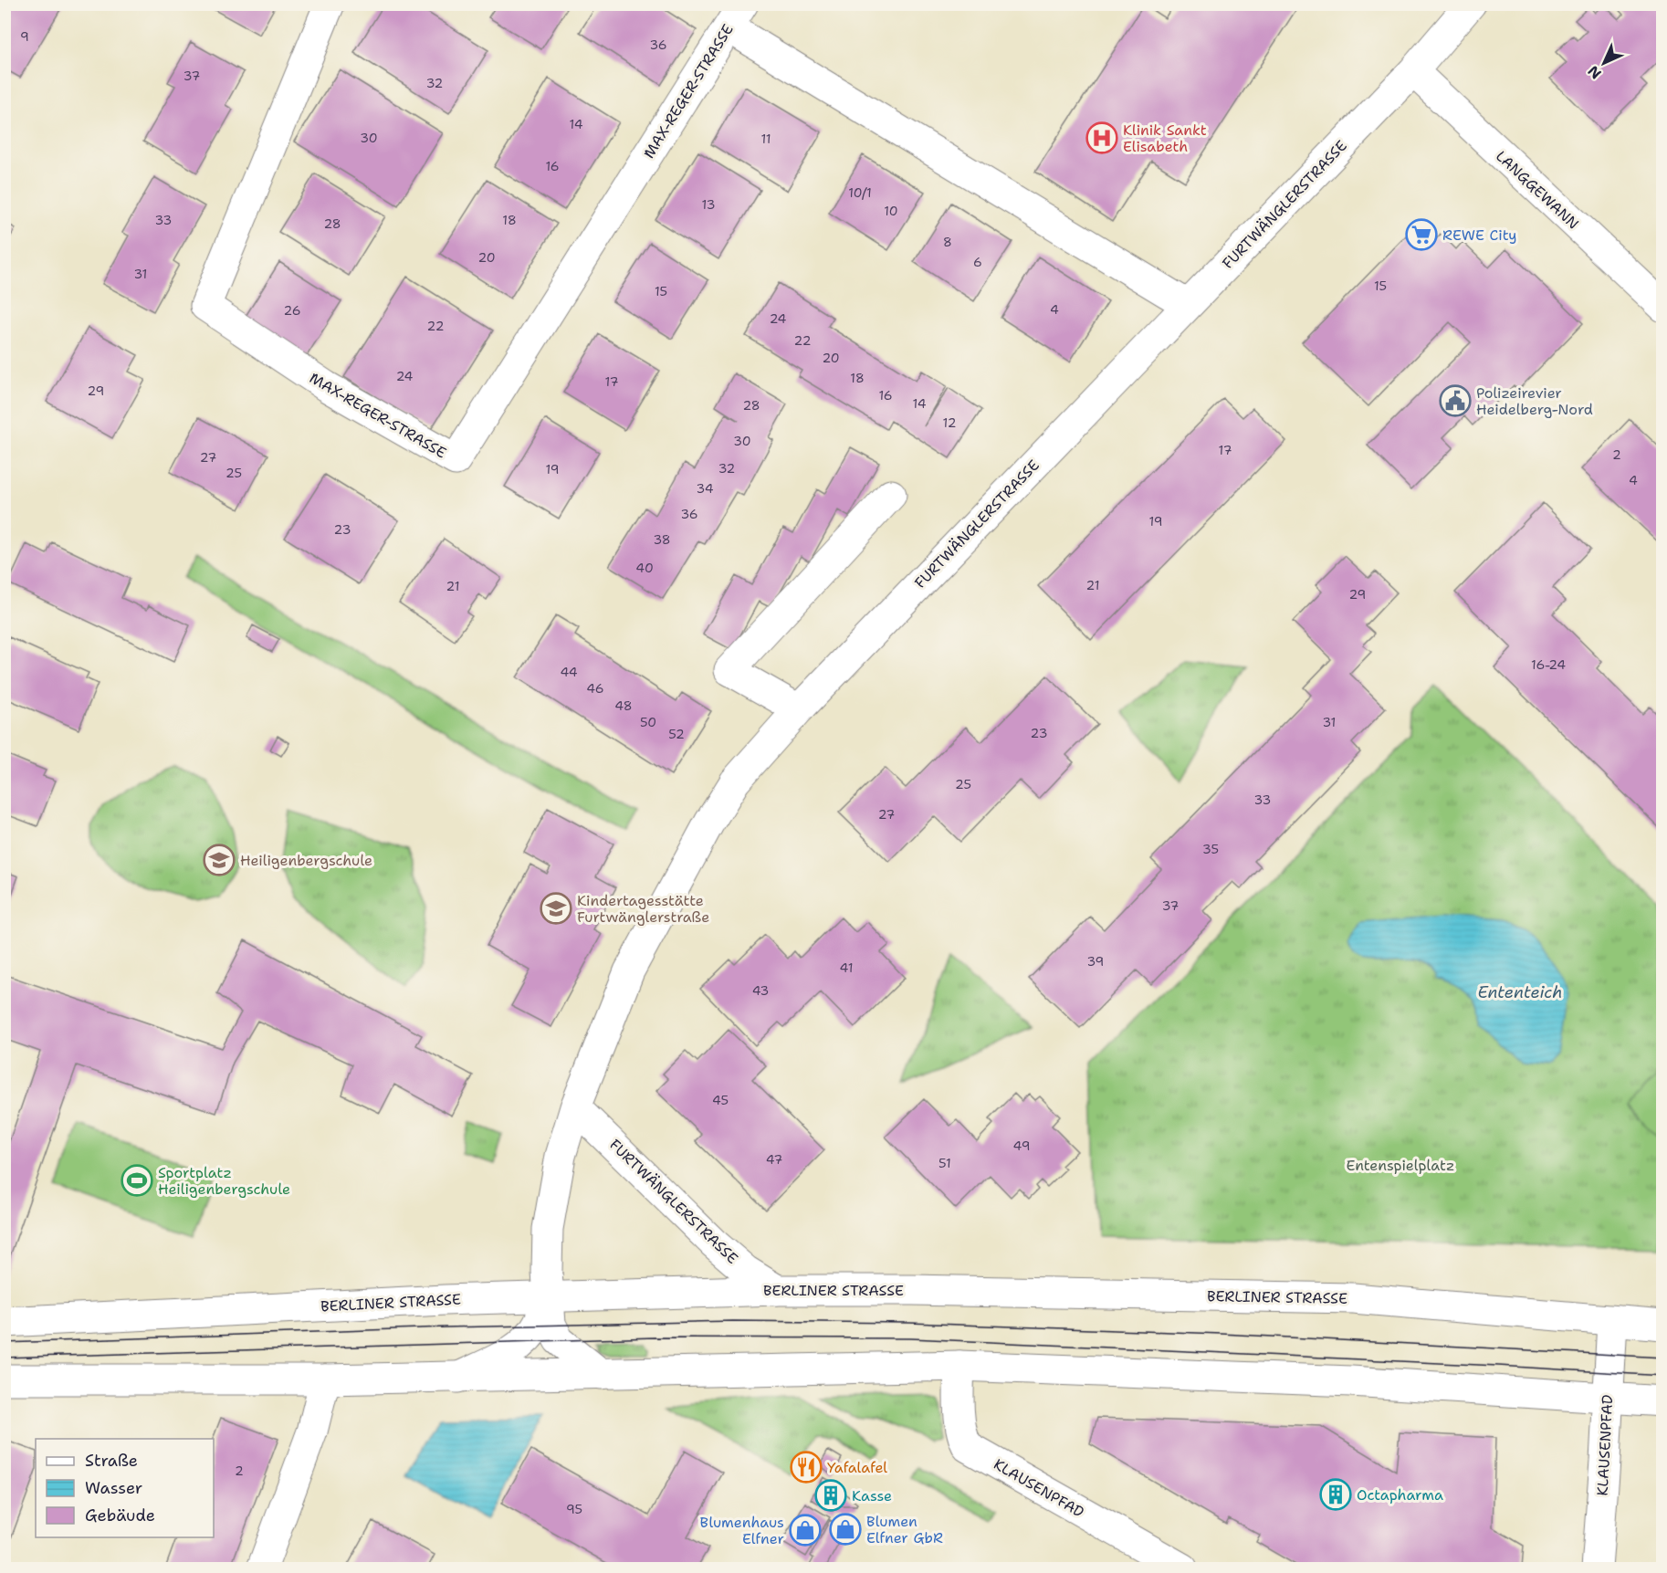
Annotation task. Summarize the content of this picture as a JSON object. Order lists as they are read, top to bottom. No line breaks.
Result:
{"streets":{"street":["MAX-REGER-STRASSE","LANGGEWANN","FURTWÄNGLERSTRASSE","BERLINER STRASSE","KLAUSENPFAD"]},"crossings":[["LANGGEWANN","FURTWÄNGLERSTRASSE"],["FURTWÄNGLERSTRASSE","BERLINER STRASSE"],["BERLINER STRASSE","KLAUSENPFAD"]],"water":["Ententeich"],"parks":["Entenspielplatz"],"places":{"hospital":["Klinik Sankt Elisabeth"],"supermarket":["REWE City"],"public building":["Polizeirevier Heidelberg-Nord"],"school or university":["Heiligenbergschule","Kindertagesstätte Furtwänglerstraße"],"sports":["Sportplatz Heiligenbergschule"],"restaurant":["Yafalafel"],"building":["Octapharma","Kasse"],"shop":["Blumen Elfner GbR","Blumenhaus Elfner"]},"house_numbers":["9","36","37","32","14","30","11","16","10/1","13","10","33","18","28","8","20","6","31","15","15","4","26","24","22","22","20","24","18","17","29","16","14","28","12","30","17","2","27","32","19","25","4","34","36","19","23","38","40","21","21","29","16-24","44","46","48","50","31","23","52","25","33","27","35","37","39","41","43","45","49","47","51","2","95"],"legend":["Straße","Wasser","Gebäude"],"north":"bottom left"}
